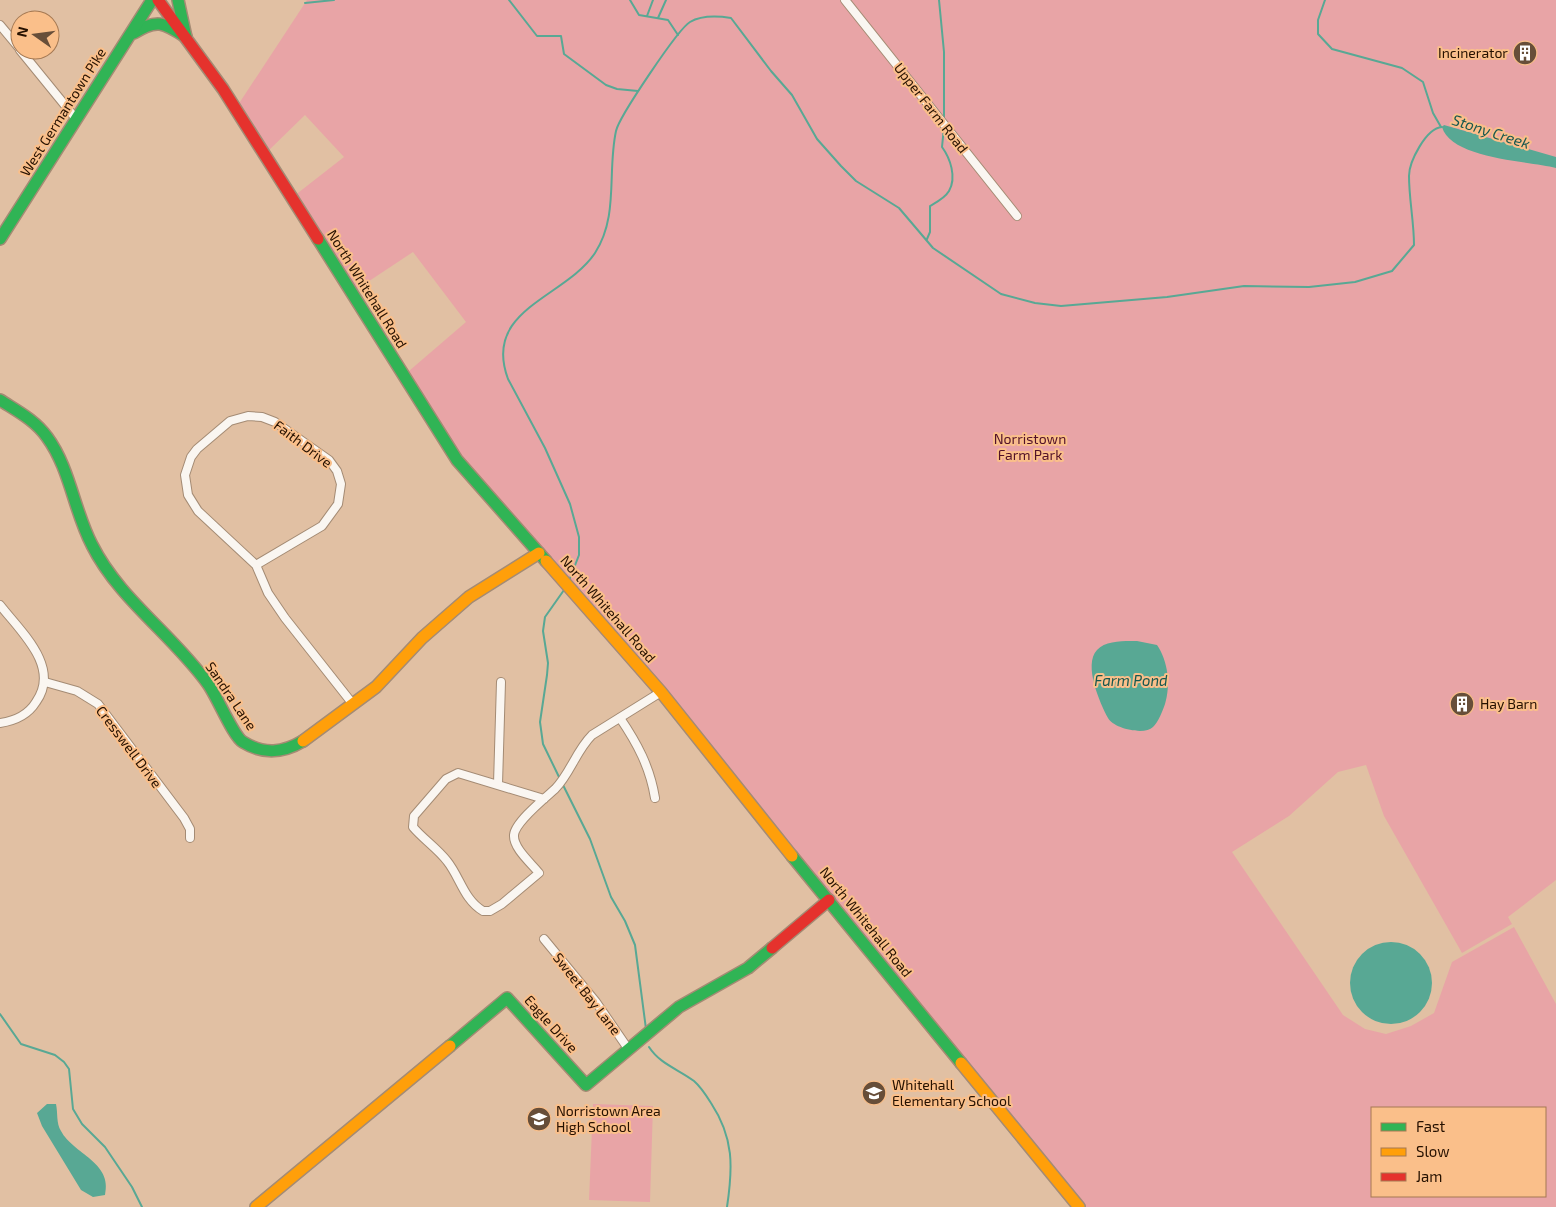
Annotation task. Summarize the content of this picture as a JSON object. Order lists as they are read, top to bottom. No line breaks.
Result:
{"streets":{"main road":["West Germantown Pike","North Whitehall Road","Sandra Lane","Eagle Drive"],"street":["Upper Farm Road","Faith Drive","Cresswell Drive","Sweet Bay Lane"]},"crossings":[["North Whitehall Road","Sandra Lane"],["North Whitehall Road","Eagle Drive"],["Faith Drive","Sandra Lane"],["Sweet Bay Lane","Eagle Drive"]],"water":["Stony Creek","Farm Pond"],"parks":["Norristown Farm Park"],"places":{"building":["Incinerator","Hay Barn"],"school or university":["Whitehall Elementary School","Norristown Area High School"]},"legend":["Fast","Slow","Jam"],"north":"left"}
